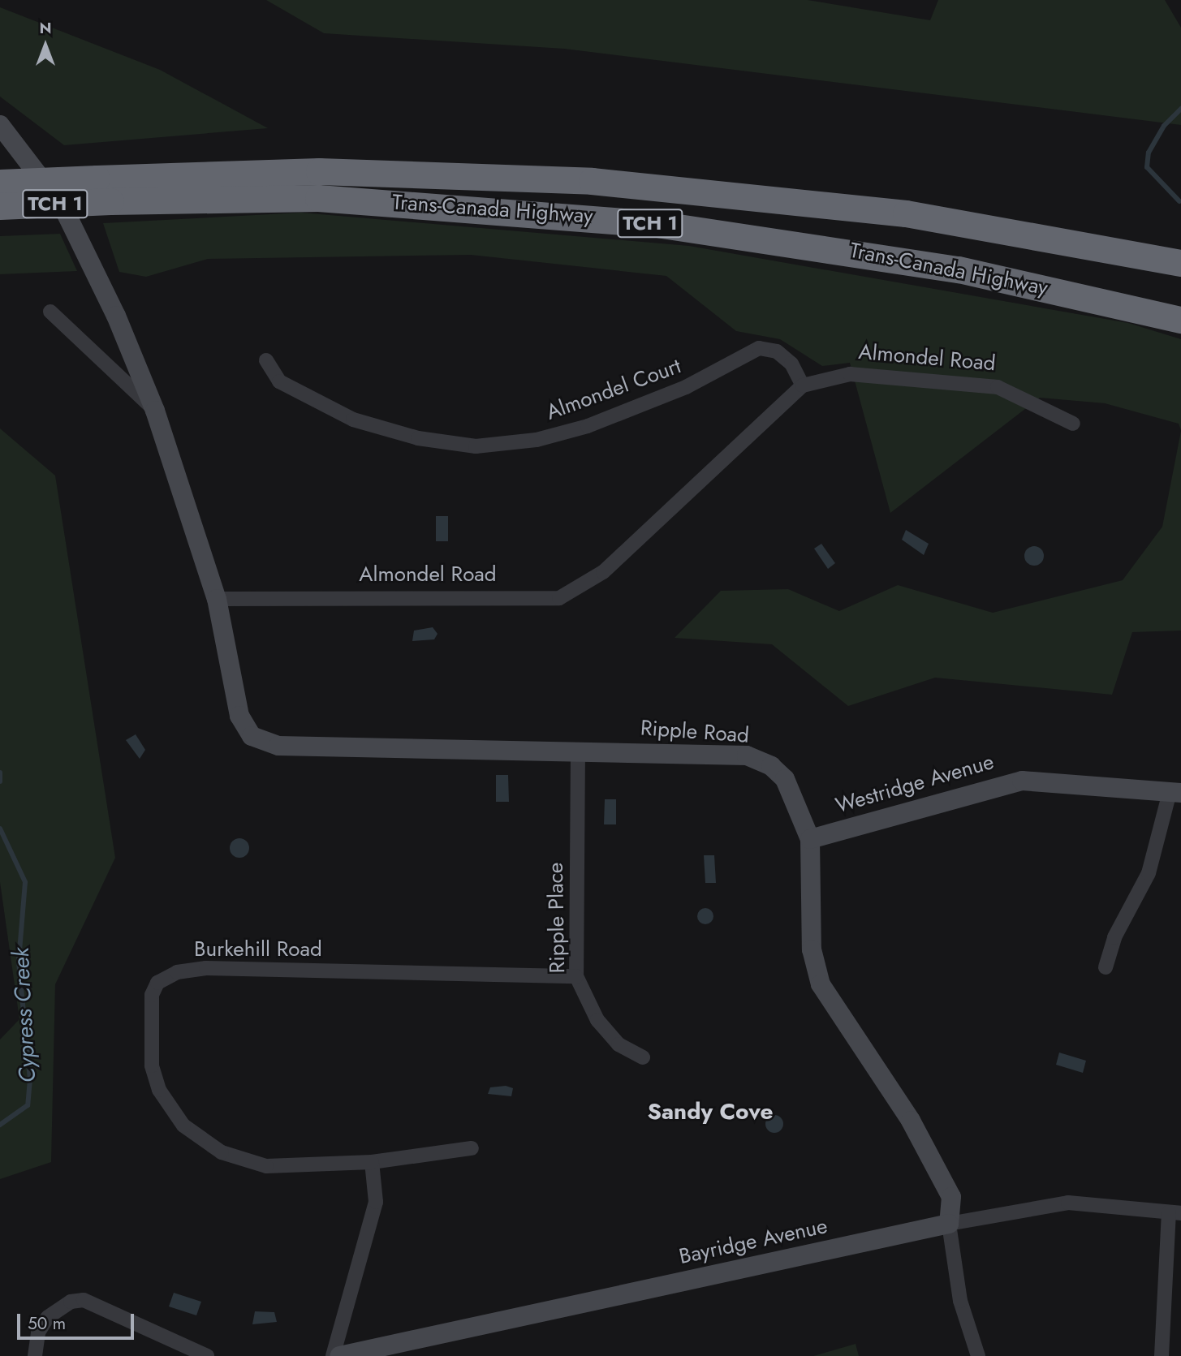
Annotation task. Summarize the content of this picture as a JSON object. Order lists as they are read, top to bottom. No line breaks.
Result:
{"streets":{"highway":["TCH 1","Trans-Canada Highway"],"street":["Almondel Road","Almondel Court","Ripple Road","Westridge Avenue","Ripple Place","Burkehill Road","Bayridge Avenue"]},"crossings":[["Almondel Road","Almondel Court"],["Almondel Road","Ripple Road"],["Ripple Road","Westridge Avenue"],["Ripple Road","Ripple Place"],["Ripple Road","Bayridge Avenue"],["Ripple Place","Burkehill Road"]],"districts":["Sandy Cove"],"water":["Cypress Creek"],"scale_bar":"50 m","north":"top"}
